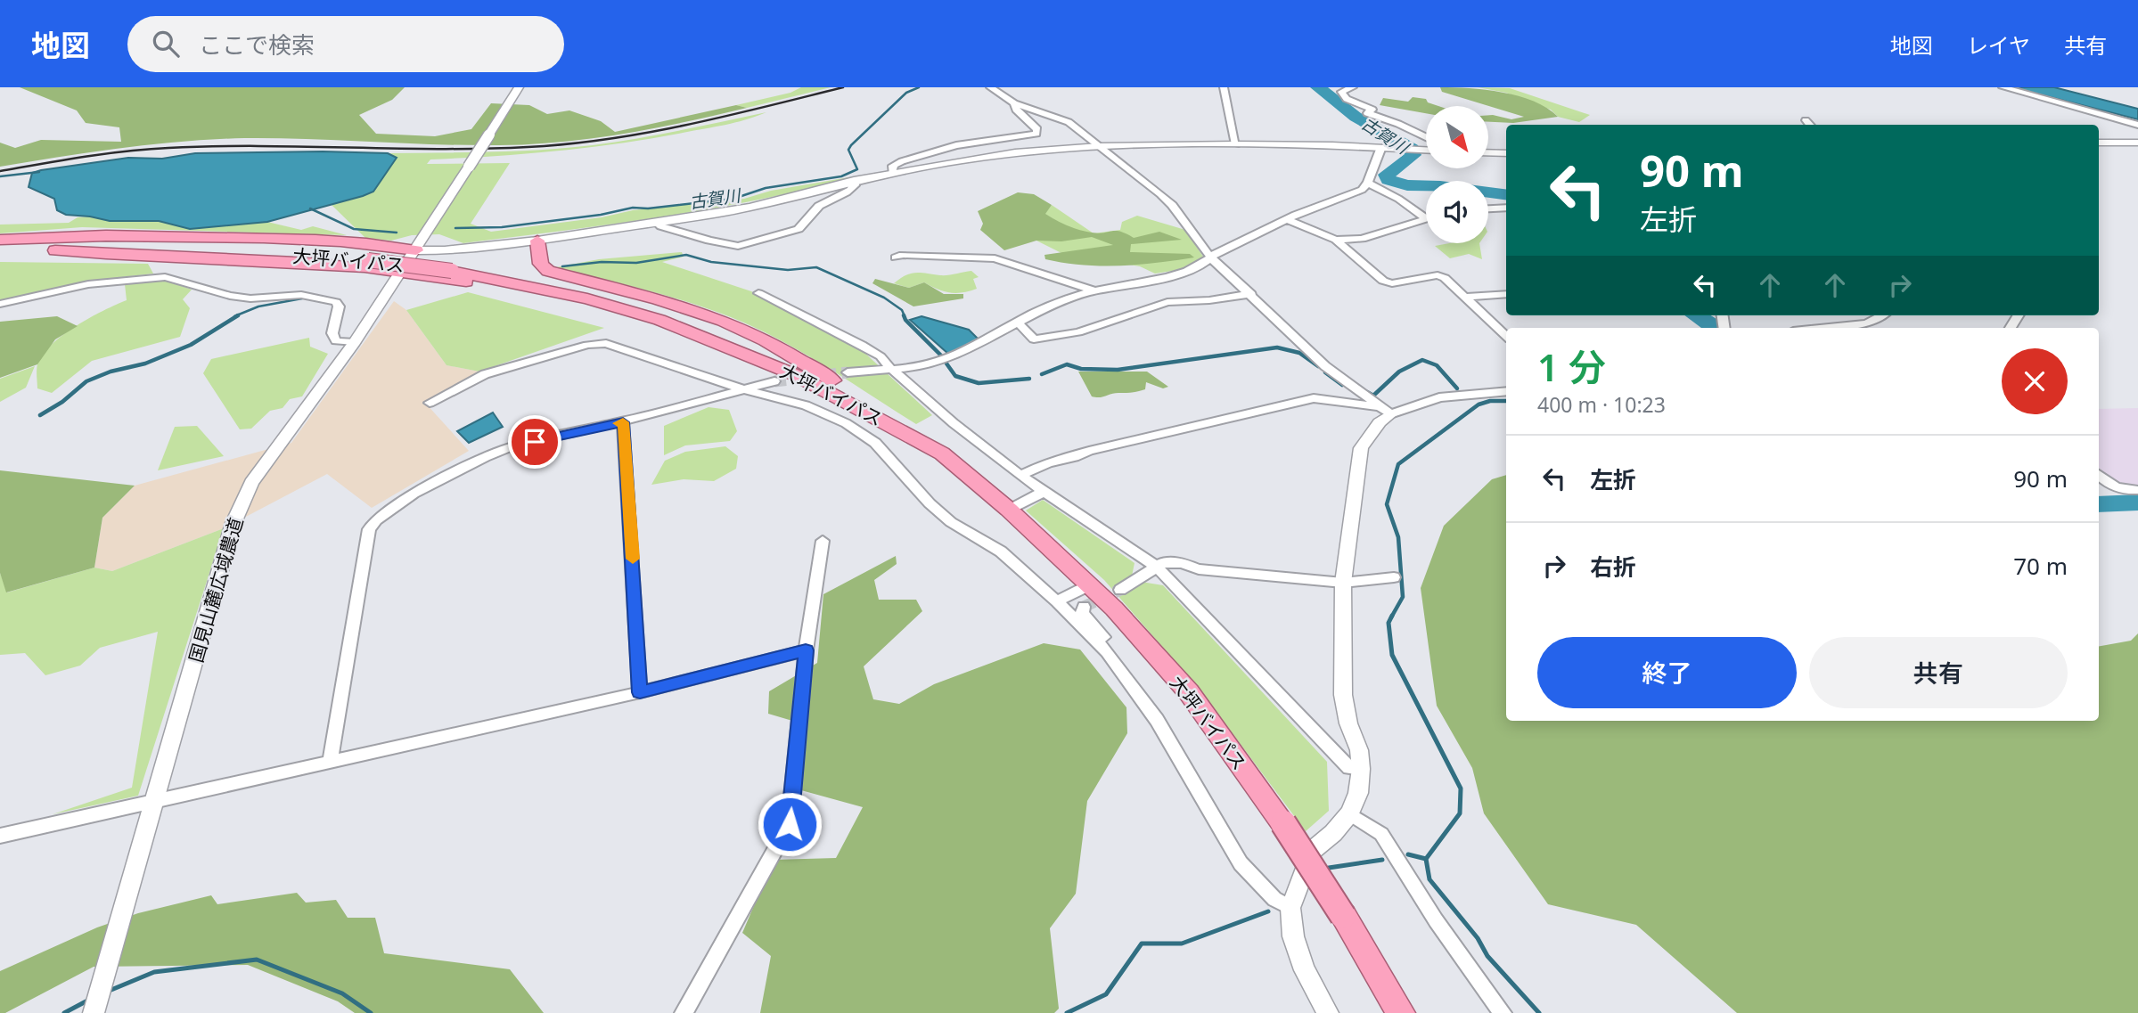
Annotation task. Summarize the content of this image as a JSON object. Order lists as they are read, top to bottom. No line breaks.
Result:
{"streets":{"highway":["大坪バイパス"],"street":["国見山麓広域農道"]},"water":["古賀川"],"north":"bottom right","page":{"header":"地図","search":"ここで検索","nav":["地図","レイヤ","共有"],"turn":["90 m","左折"],"heading":["1 分","400 m · 10:23"],"list":[{"name":"左折","value":"90 m"},{"name":"右折","value":"70 m"}],"buttons":["終了","共有"]}}
